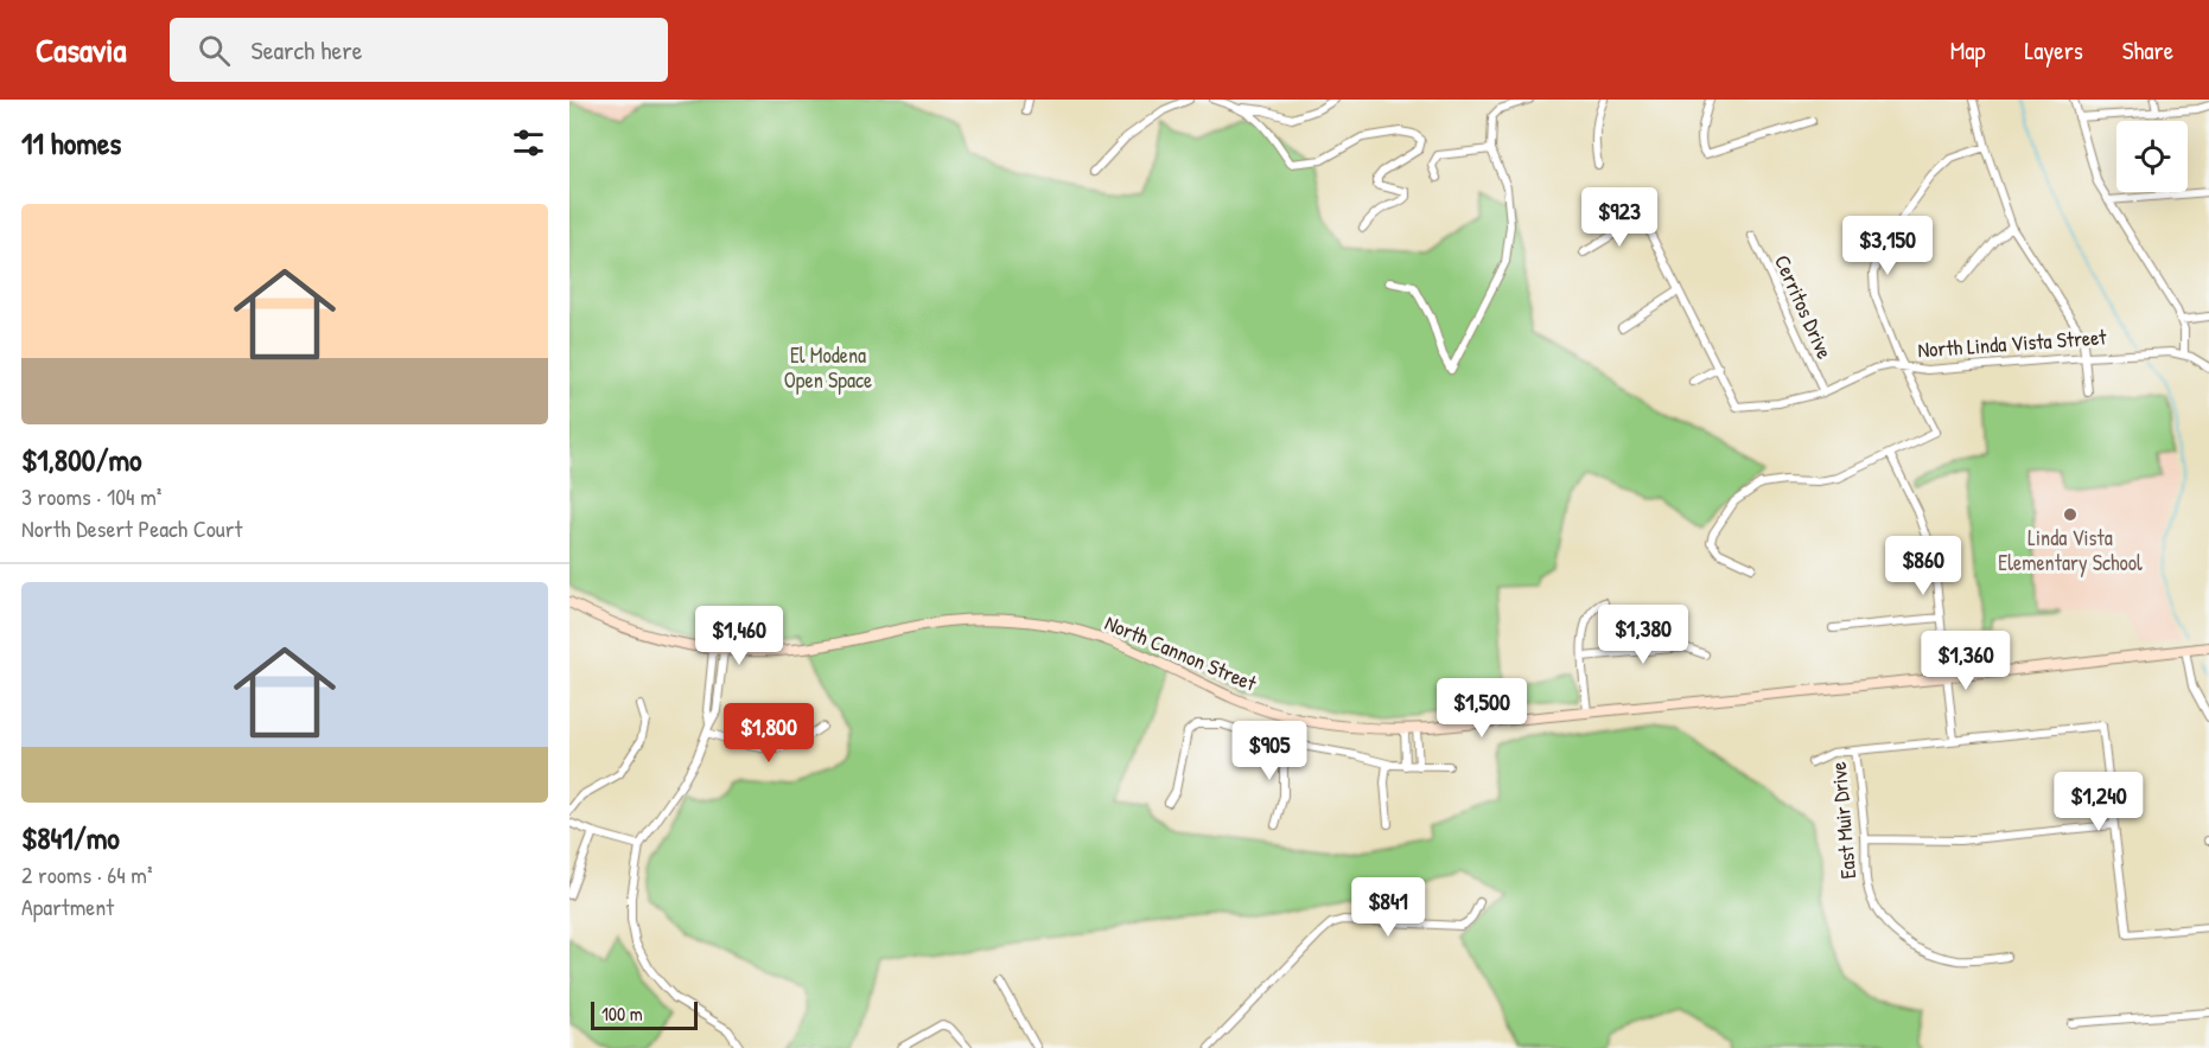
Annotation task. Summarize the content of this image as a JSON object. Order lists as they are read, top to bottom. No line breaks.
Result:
{"streets":{"main road":["North Cannon Street"],"street":["Cerritos Drive","North Linda Vista Street","East Muir Drive"]},"crossings":[["Cerritos Drive","North Linda Vista Street"]],"parks":["El Modena Open Space"],"places":["Linda Vista Elementary School"],"scale_bar":"100 m","page":{"header":"Casavia","search":"Search here","nav":["Map","Layers","Share"],"heading":"11 homes","list":[{"name":"$1,800/mo","note":"3 rooms · 104 m² · North Desert Peach Court"},{"name":"$841/mo","note":"2 rooms · 64 m² · Apartment"}],"price":["$923","$3,150","$860","$1,380","$1,460","$1,360","$1,500","$1,800","$905","$1,240","$841"],"scale":"100 m"}}
